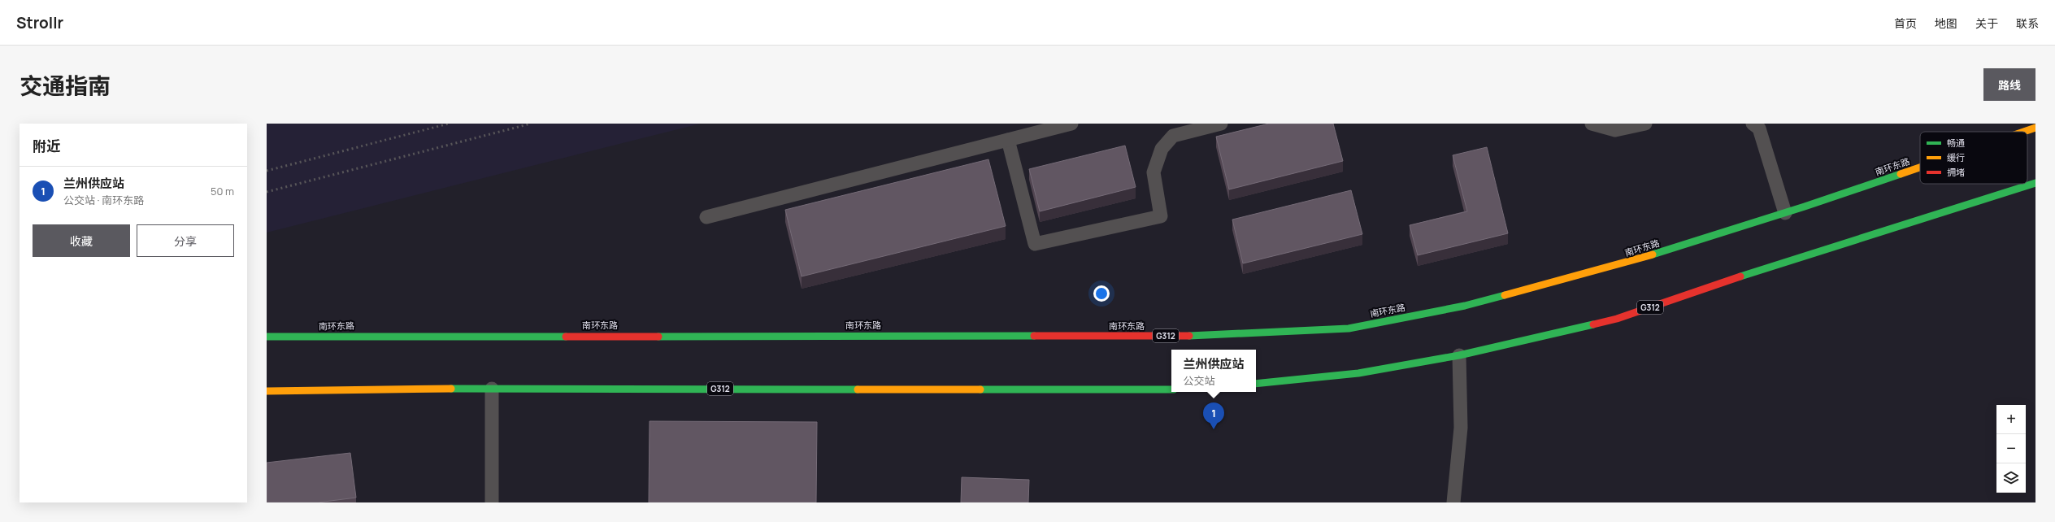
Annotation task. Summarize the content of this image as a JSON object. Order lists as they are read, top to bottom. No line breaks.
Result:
{"streets":{"highway":["南环东路","G312"]},"legend":["畅通","缓行","拥堵"],"page":{"header":"Strollr","nav":["首页","地图","关于","联系"],"title":"交通指南","buttons":["路线",["收藏","分享"]],"heading":"附近","list":[{"mark":"1","name":"兰州供应站","note":"公交站 · 南环东路","value":"50 m"}],"popup":["兰州供应站","公交站"],"pins":"1","map_buttons":["+","−"]}}
